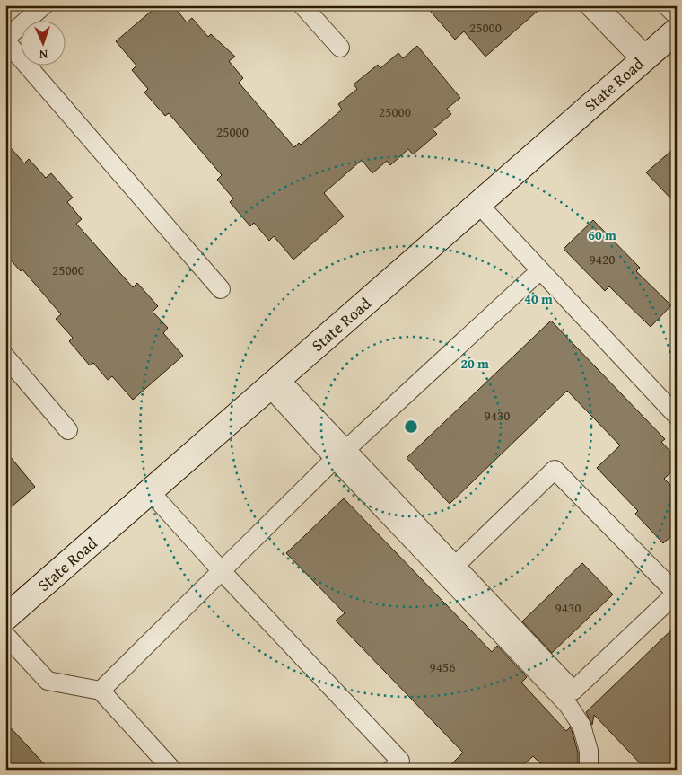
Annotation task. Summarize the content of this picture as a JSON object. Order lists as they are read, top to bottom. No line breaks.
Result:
{"streets":{"main road":["State Road"]},"house_numbers":["25000","25000","25000","9420","25000","9430","9430","9456"],"north":"bottom","rings":["60 m","40 m","20 m"]}
